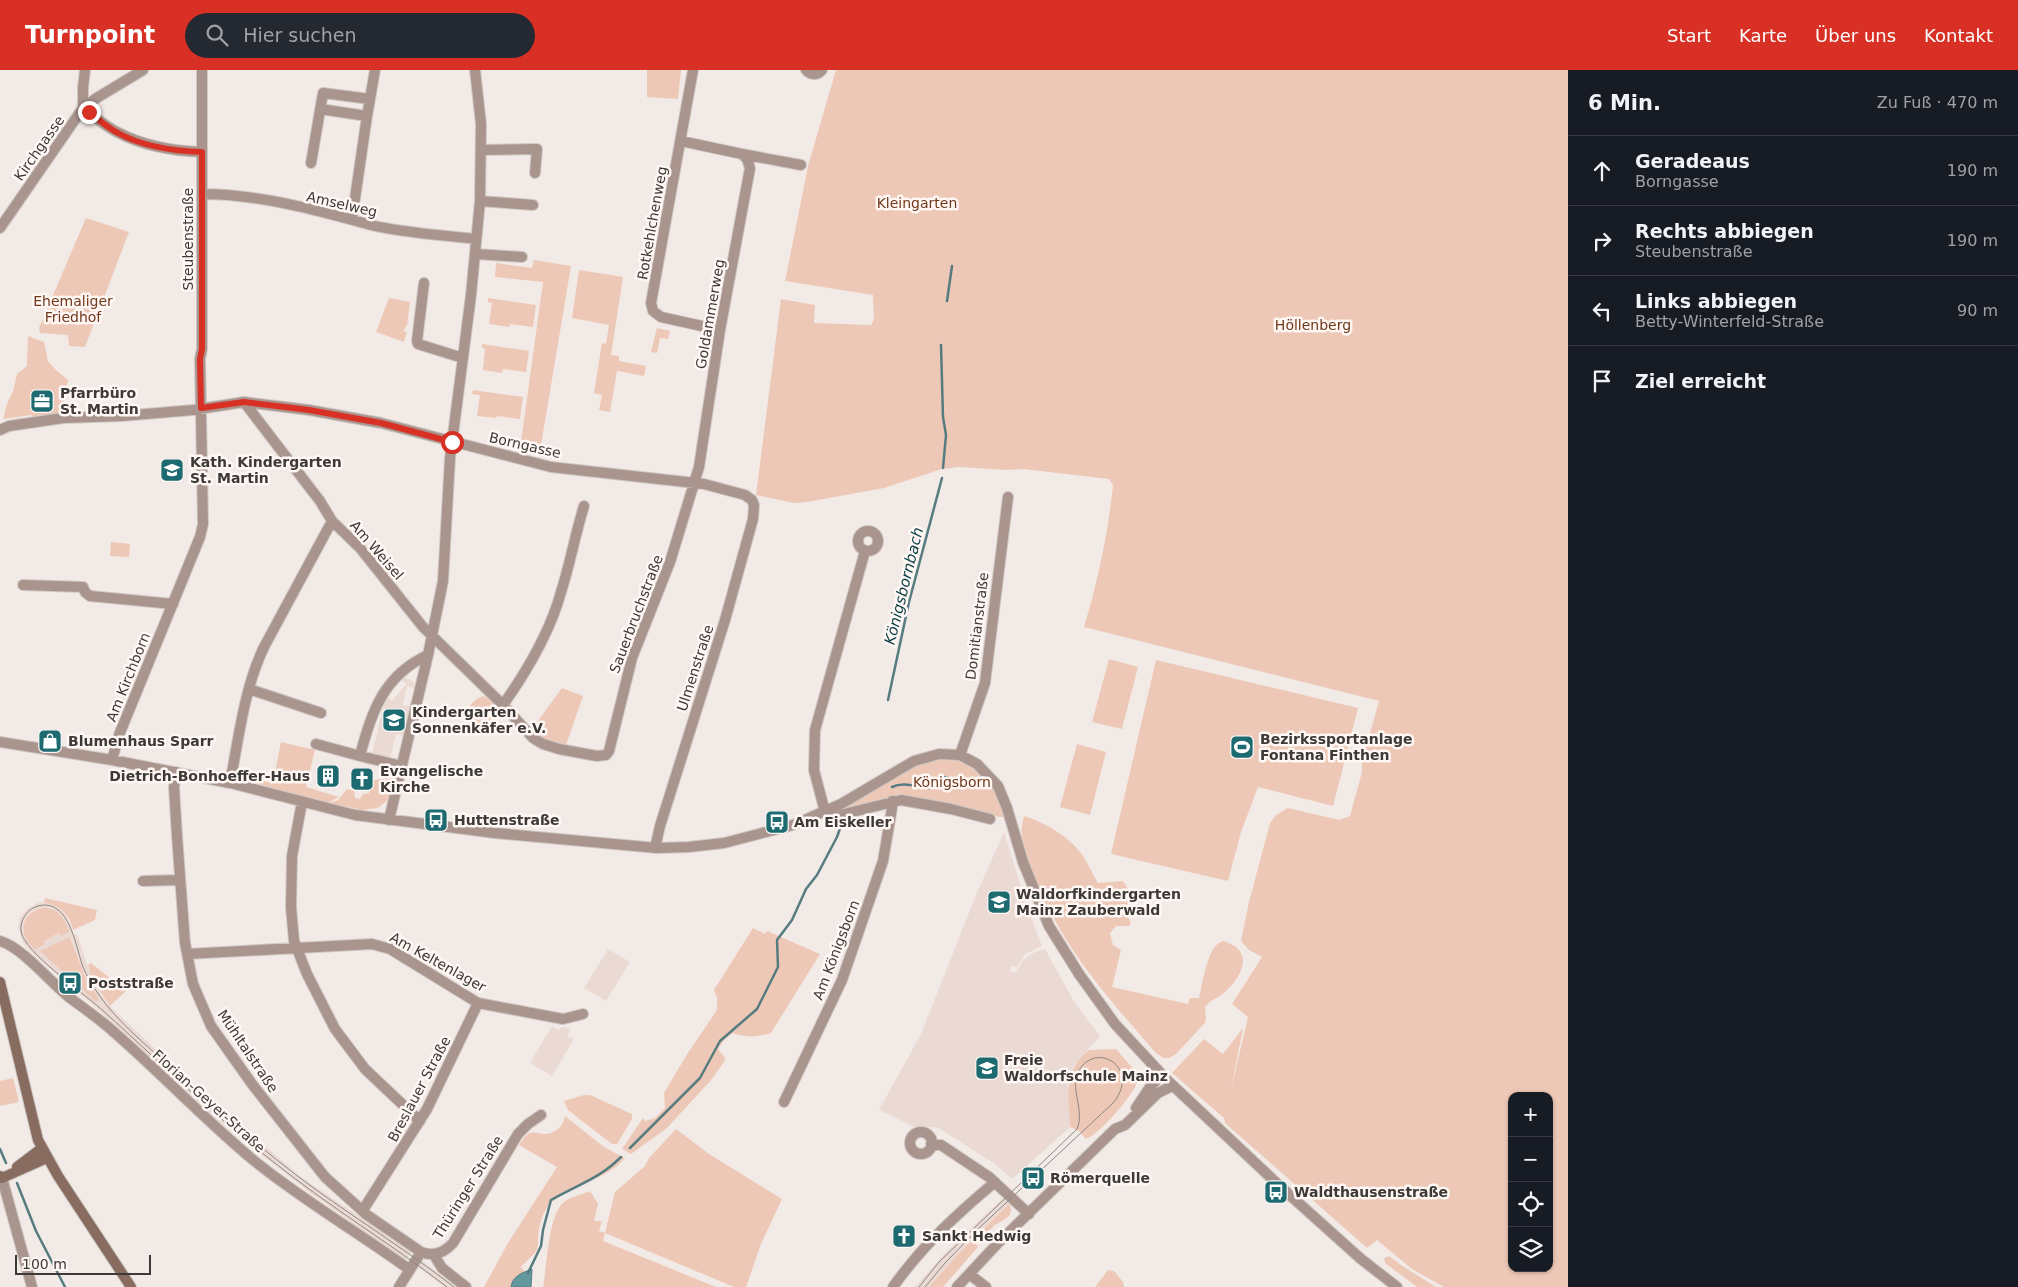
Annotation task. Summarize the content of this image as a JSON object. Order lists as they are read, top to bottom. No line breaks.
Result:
{"streets":{"street":["Kirchgasse","Amselweg","Rotkehlchenweg","Steubenstraße","Goldammerweg","Borngasse","Am Weisel","Sauerbruchstraße","Domitianstraße","Ulmenstraße","Am Kirchborn","Am Königsborn","Am Keltenlager","Mühltalstraße","Breslauer Straße","Florian-Geyer-Straße","Thüringer Straße"]},"crossings":[["Amselweg","Steubenstraße"],["Rotkehlchenweg","Goldammerweg"],["Steubenstraße","Borngasse"],["Steubenstraße","Am Kirchborn"],["Goldammerweg","Borngasse"],["Goldammerweg","Sauerbruchstraße"],["Borngasse","Am Weisel"],["Borngasse","Sauerbruchstraße"],["Borngasse","Ulmenstraße"],["Borngasse","Am Kirchborn"],["Am Weisel","Sauerbruchstraße"],["Am Keltenlager","Mühltalstraße"],["Am Keltenlager","Breslauer Straße"],["Mühltalstraße","Breslauer Straße"],["Mühltalstraße","Thüringer Straße"]],"water":["Königsbornbach"],"parks":["Kleingarten","Ehemaliger Friedhof","Höllenberg","Königsborn"],"places":{"office":["Pfarrbüro St. Martin"],"school or university":["Kath. Kindergarten St. Martin","Kindergarten Sonnenkäfer e.V.","Waldorfkindergarten Mainz Zauberwald","Freie Waldorfschule Mainz"],"shop":["Blumenhaus Sparr"],"sports":["Bezirkssportanlage Fontana Finthen"],"building":["Dietrich-Bonhoeffer-Haus"],"church":["Evangelische Kirche","Sankt Hedwig"],"bus stop":["Huttenstraße","Am Eiskeller","Poststraße","Römerquelle","Waldthausenstraße"]},"scale_bar":"100 m","page":{"header":"Turnpoint","search":"Hier suchen","nav":["Start","Karte","Über uns","Kontakt"],"heading":["6 Min.","Zu Fuß · 470 m"],"list":[["Geradeaus","Borngasse","190 m"],["Rechts abbiegen","Steubenstraße","190 m"],["Links abbiegen","Betty-Winterfeld-Straße","90 m"],"Ziel erreicht"],"map_buttons":["+","−"],"scale":"100 m"}}
